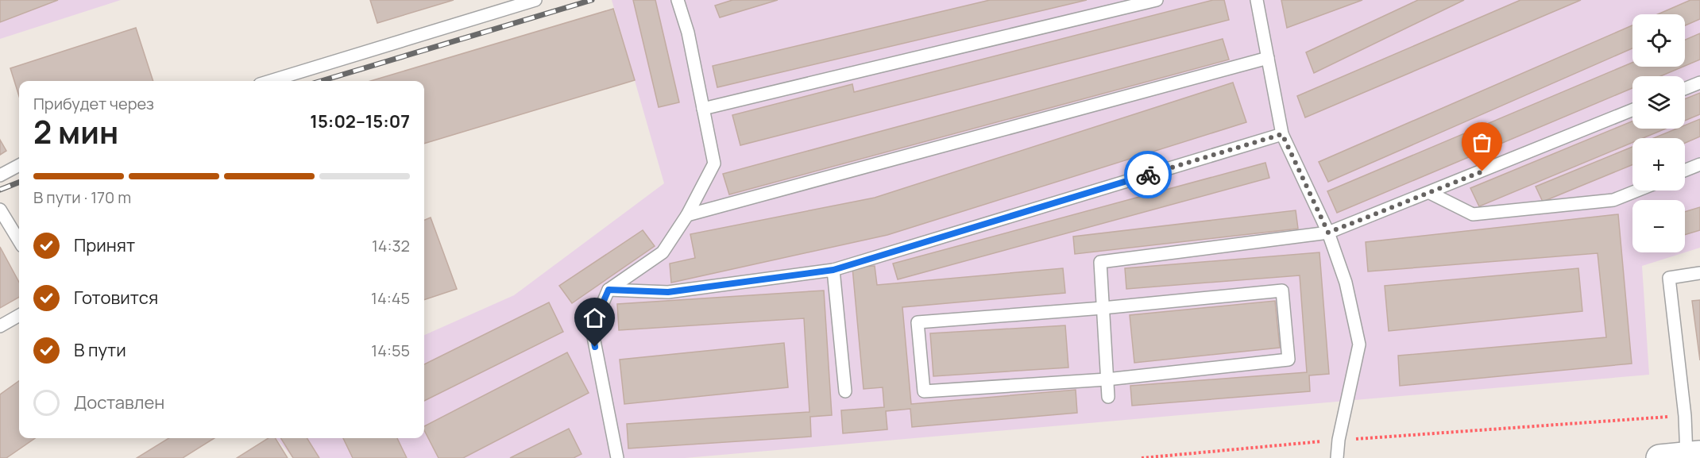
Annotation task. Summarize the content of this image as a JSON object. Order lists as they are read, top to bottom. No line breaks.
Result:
{"page":{"map_buttons":["+","−"],"heading":["2 мин","Прибудет через","15:02–15:07"],"bar":"В пути · 170 m","list":[["Принят","14:32"],["Готовится","14:45"],["В пути","14:55"],"Доставлен"]}}
